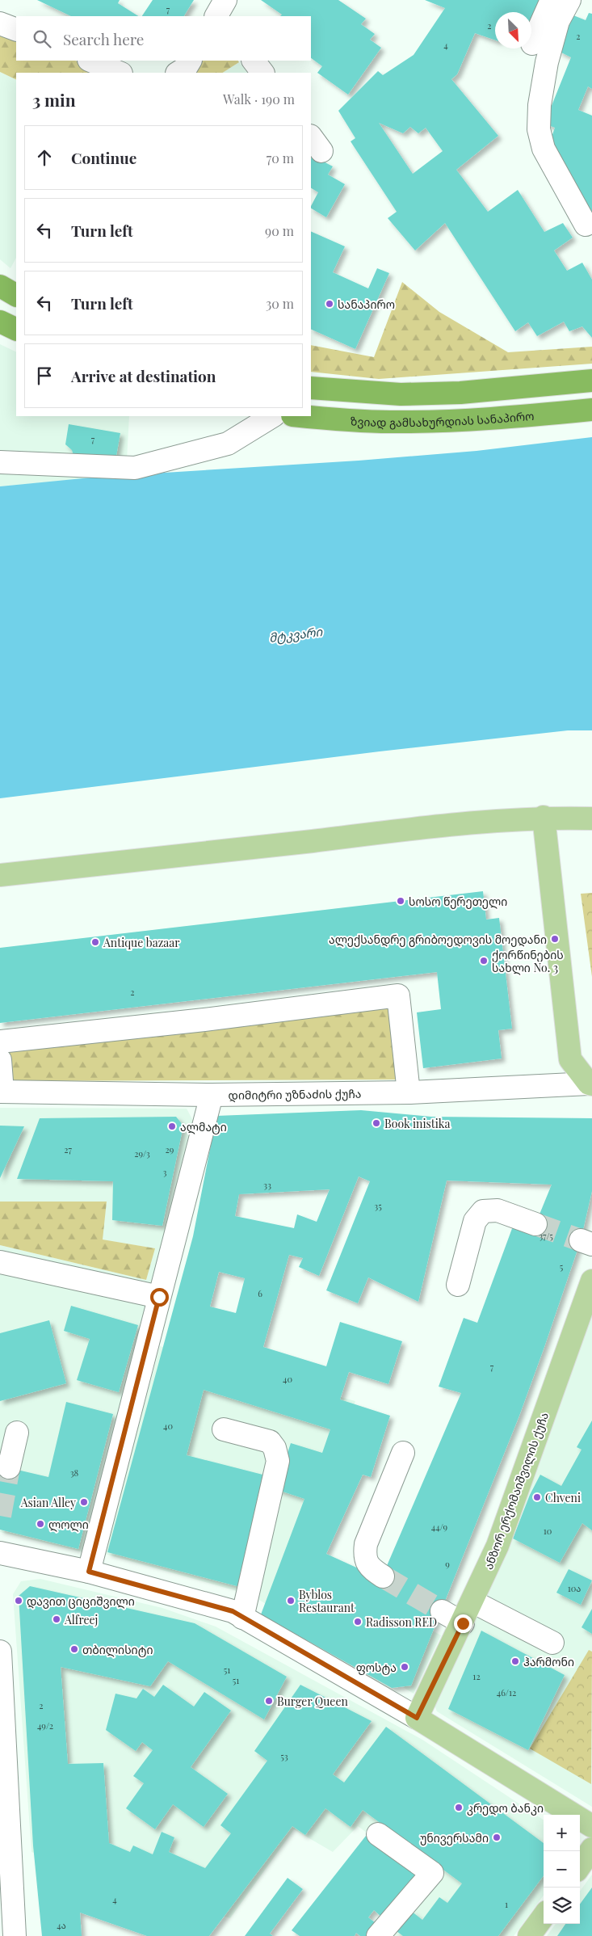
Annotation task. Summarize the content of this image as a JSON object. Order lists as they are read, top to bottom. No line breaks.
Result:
{"streets":{"highway":["ზვიად გამსახურდიას სანაპირო"],"main road":["დიმიტრი უზნაძის ქუჩა","ანზორ ერქომაიშვილის ქუჩა"]},"water":["მტკვარი"],"places":["სანაპირო","სოსო წერეთელი","ალექსანდრე გრიბოედოვის მოედანი","Antique bazaar","ქორწინების სახლი No. 3","Book inistika","ალმატი","Chveni","Asian Alley","ლოლი","დავით ციციშვილი","Byblos Restaurant","Alfreej","Radisson RED","თბილისიტი","ჰარმონი","ფოსტა","Burger Queen","კრედო ბანკი","უნივერსამი"],"house_numbers":["7","2","2","4","7","2","27","29","29/3","3","33","35","37/5","5","6","7","40","40","38","44/9","10","9","10ა","51","12","51","46/12","2","49/2","53","4","1","4ა"],"north":"bottom right","page":{"search":"Search here","heading":["3 min","Walk · 190 m"],"list":[["Continue","70 m"],["Turn left","90 m"],["Turn left","30 m"],"Arrive at destination"],"map_buttons":["+","−"]}}
